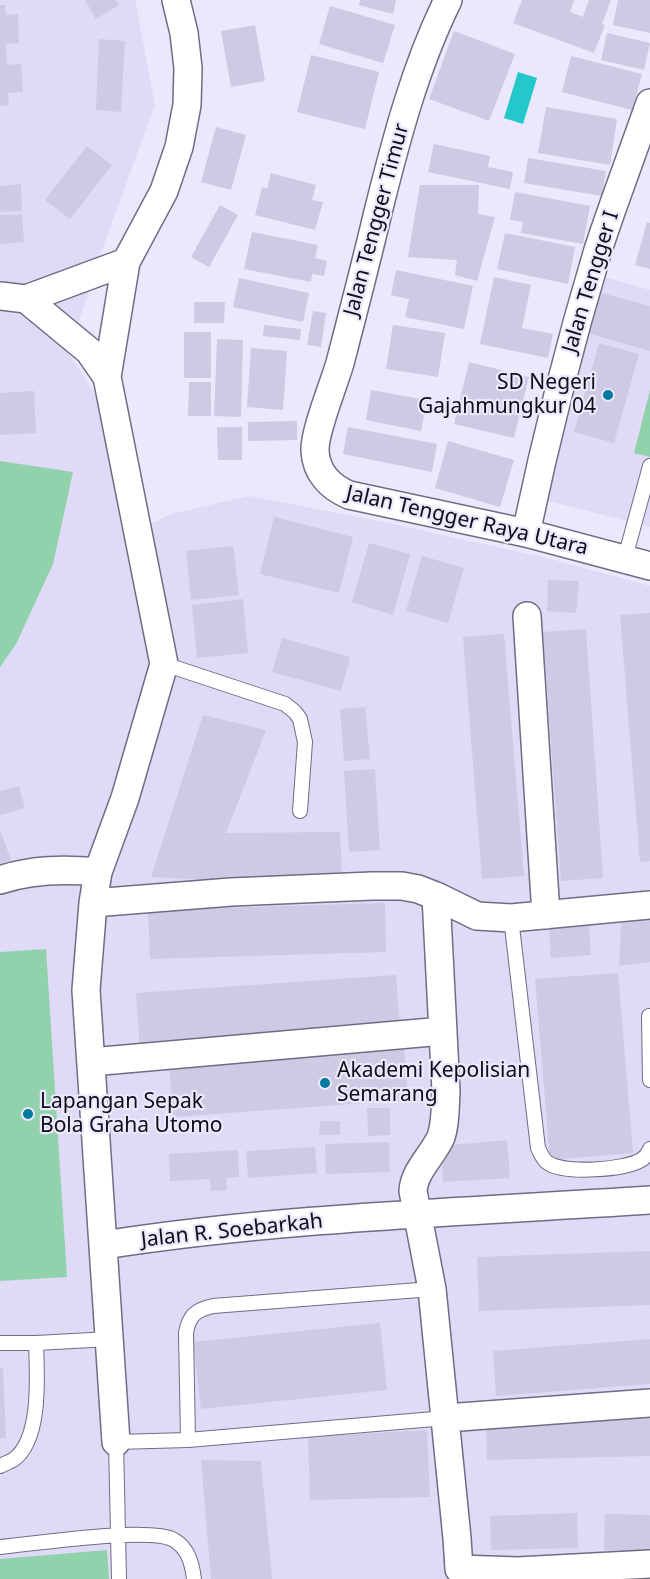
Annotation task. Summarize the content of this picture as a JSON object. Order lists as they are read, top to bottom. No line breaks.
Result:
{"streets":{"street":["Jalan Tengger Timur","Jalan Tengger I","Jalan Tengger Raya Utara","Jalan R. Soebarkah"]},"crossings":[["Jalan Tengger Timur","Jalan Tengger Raya Utara"],["Jalan Tengger I","Jalan Tengger Raya Utara"]],"places":["SD Negeri Gajahmungkur 04","Akademi Kepolisian Semarang","Lapangan Sepak Bola Graha Utomo"]}
